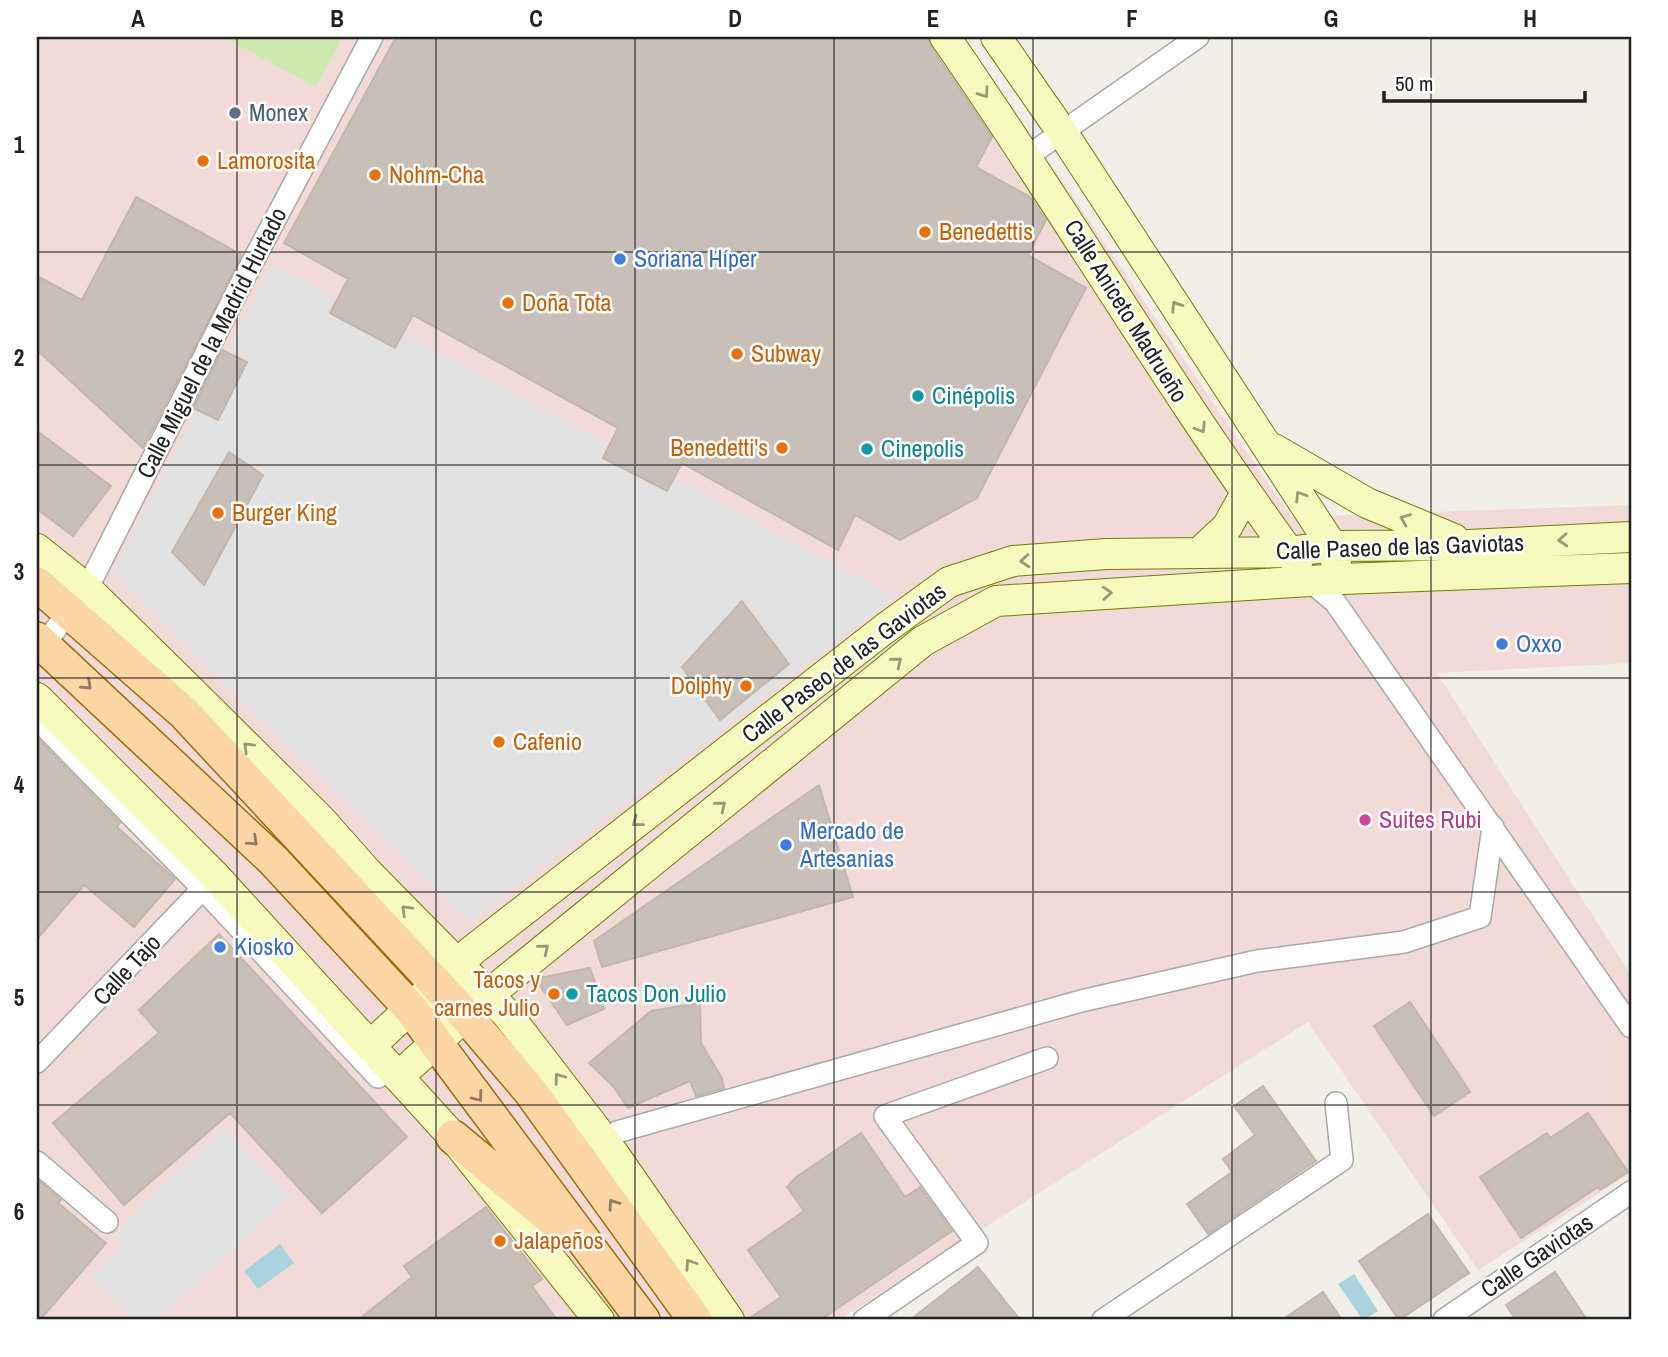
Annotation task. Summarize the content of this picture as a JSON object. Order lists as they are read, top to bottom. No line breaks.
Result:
{"streets":{"main road":["Calle Aniceto Madrueño","Calle Paseo de las Gaviotas"],"street":["Calle Miguel de la Madrid Hurtado","Calle Tajo","Calle Gaviotas"]},"crossings":[["Calle Aniceto Madrueño","Calle Paseo de las Gaviotas"]],"places":["Monex","Lamorosita","Nohm-Cha","Benedettis","Soriana Híper","Doña Tota","Subway","Cinépolis","Benedetti's","Cinepolis","Burger King","Oxxo","Dolphy","Cafenio","Suites Rubi","Mercado de Artesanias","Kiosko","Tacos y carnes Julio","Tacos Don Julio","Jalapeños"],"scale_bar":"50 m","grid":{"columns":["A","B","C","D","E","F","G","H"],"rows":["1","2","3","4","5","6"]}}
